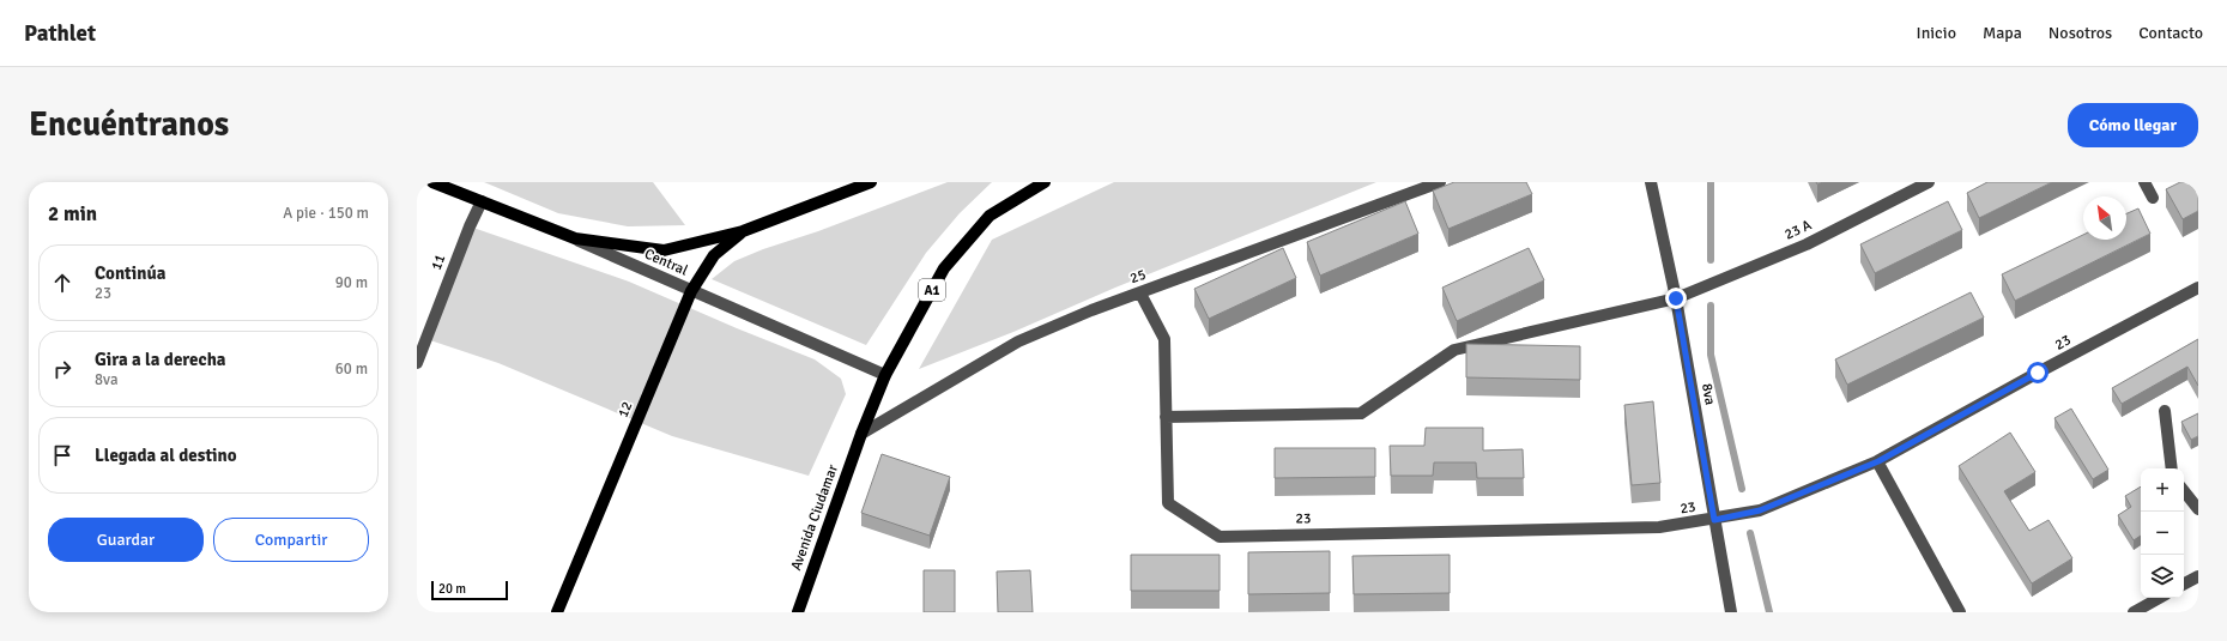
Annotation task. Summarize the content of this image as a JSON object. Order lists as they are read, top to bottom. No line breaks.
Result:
{"streets":{"main road":["Central","A1","12","Avenida Ciudamar"],"street":["23 A","11","25","23","8va"]},"crossings":[["23 A","23"],["23 A","8va"],["11","Central"],["Central","A1"],["Central","12"],["25","A1"],["25","Avenida Ciudamar"],["A1","Avenida Ciudamar"],["23","8va"]],"scale_bar":"20 m","north":"top left","page":{"header":"Pathlet","nav":["Inicio","Mapa","Nosotros","Contacto"],"buttons":["Cómo llegar",["Guardar","Compartir"]],"title":"Encuéntranos","heading":["2 min","A pie · 150 m"],"list":[["Continúa","23","90 m"],["Gira a la derecha","8va","60 m"],"Llegada al destino"],"map_buttons":["+","−"],"scale":"20 m"}}
